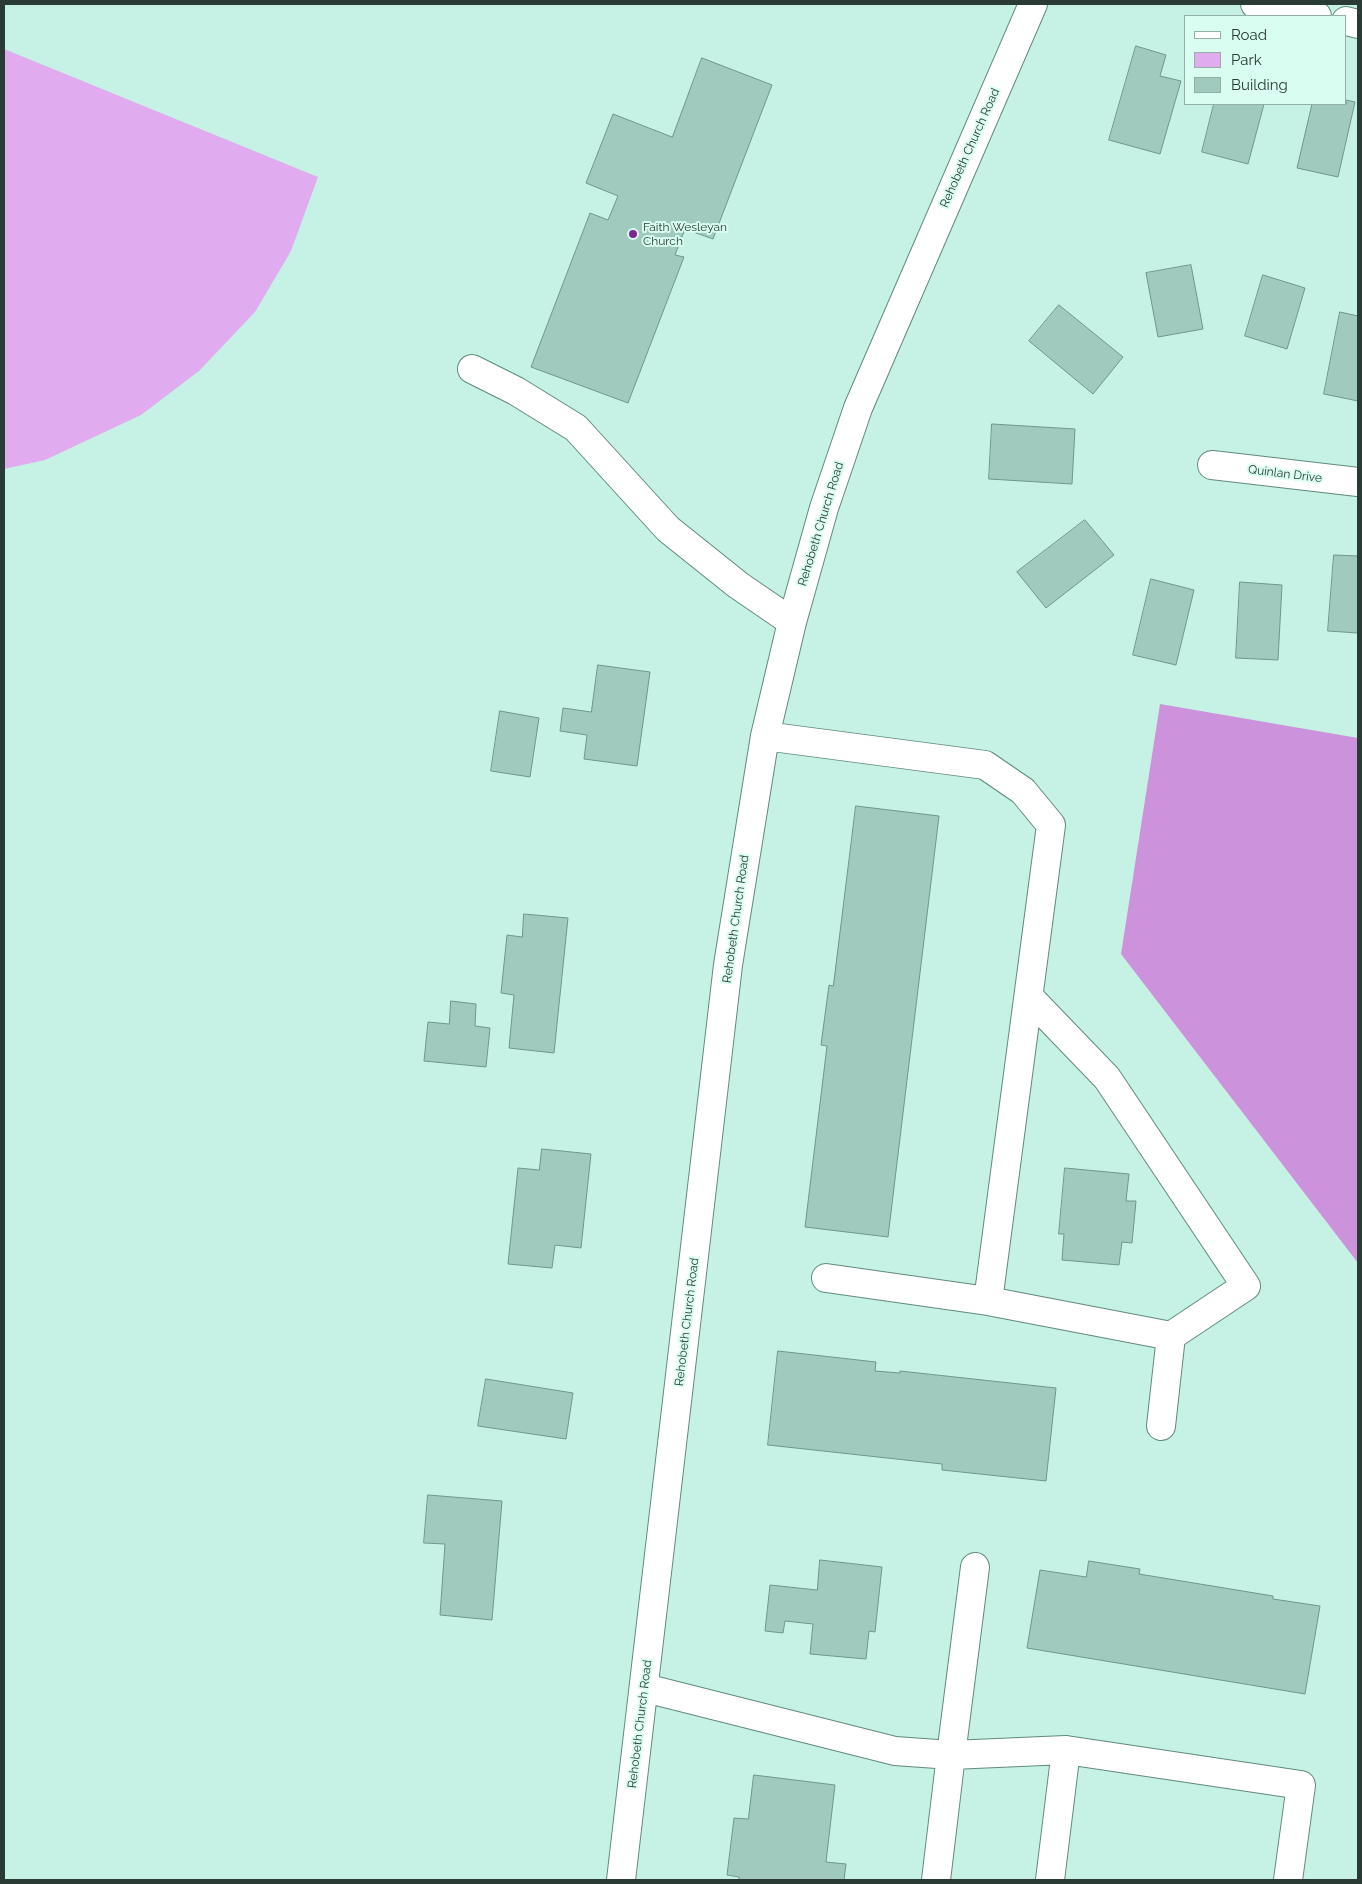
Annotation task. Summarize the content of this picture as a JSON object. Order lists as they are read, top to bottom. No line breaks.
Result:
{"streets":{"street":["Rehobeth Church Road","Quinlan Drive"]},"places":["Faith Wesleyan Church"],"legend":["Road","Park","Building"]}
